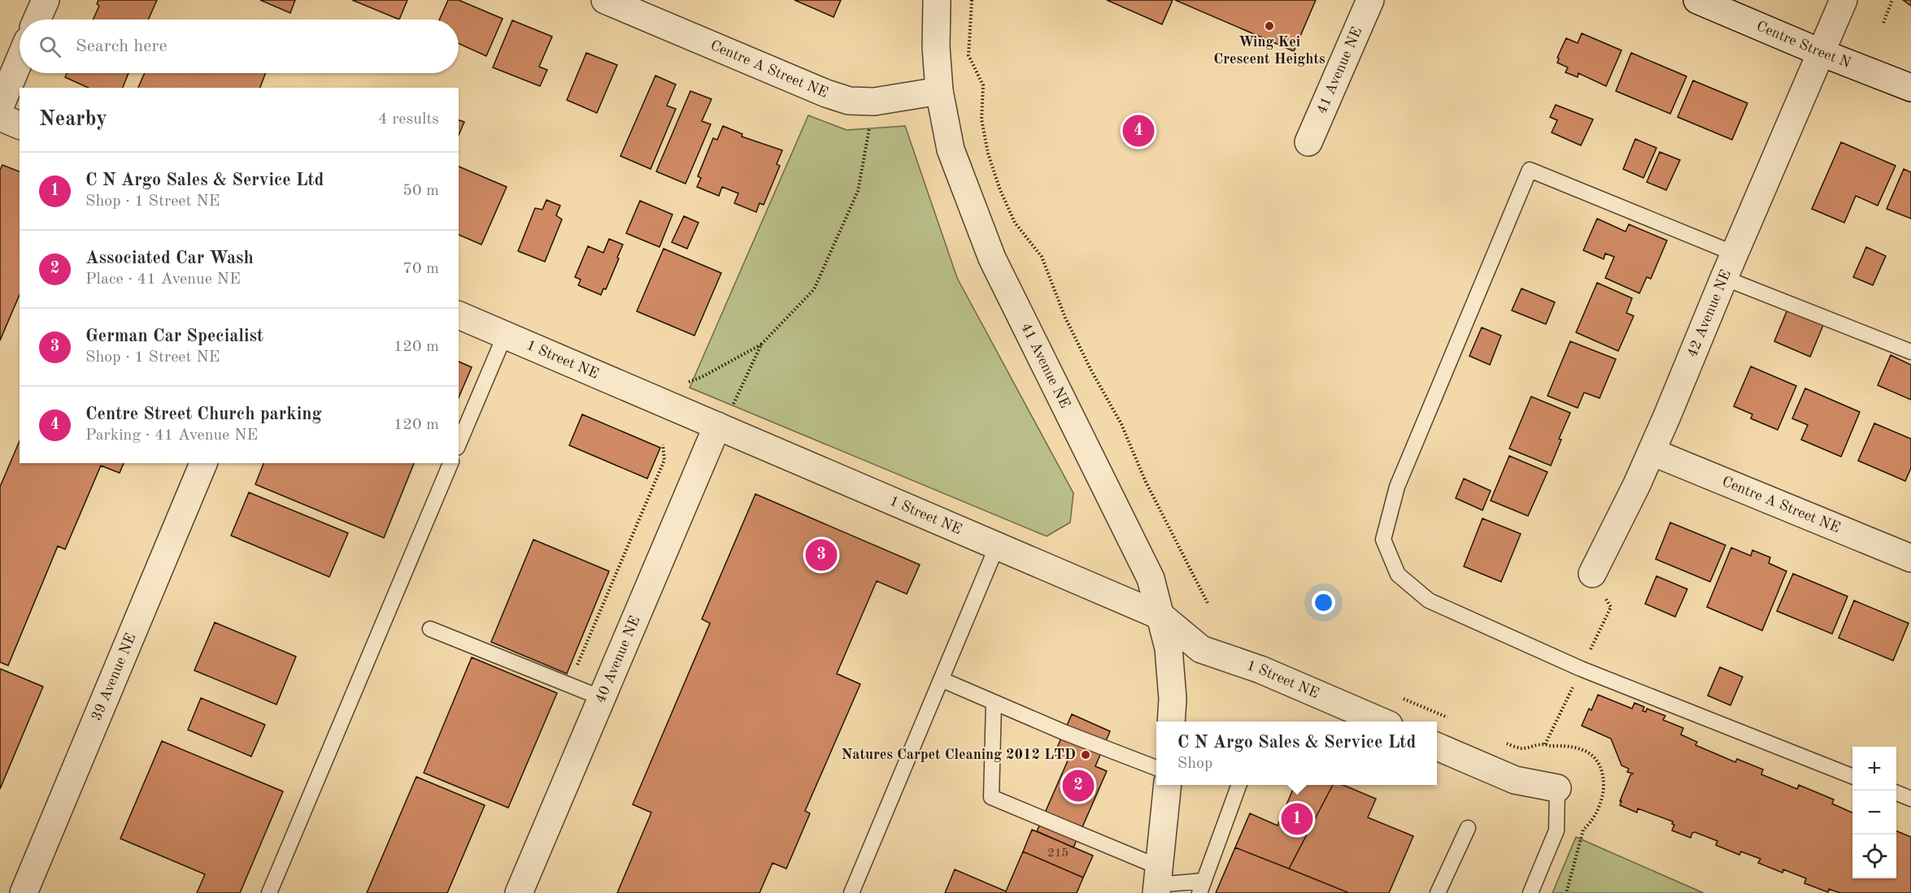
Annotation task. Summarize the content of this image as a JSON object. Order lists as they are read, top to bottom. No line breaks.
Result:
{"streets":{"street":["Centre Street N","Centre A Street NE","41 Avenue NE","42 Avenue NE","1 Street NE","40 Avenue NE","39 Avenue NE"]},"crossings":[["Centre Street N","42 Avenue NE"],["Centre A Street NE","41 Avenue NE"],["Centre A Street NE","42 Avenue NE"],["41 Avenue NE","1 Street NE"],["1 Street NE","40 Avenue NE"]],"places":["Wing Kei Crescent Heights","Natures Carpet Cleaning 2012 LTD"],"house_numbers":["215"],"page":{"search":"Search here","heading":["Nearby","4 results"],"pins":["4","3","2","1"],"list":[{"mark":"1","name":"C N Argo Sales & Service Ltd","note":"Shop · 1 Street NE","value":"50 m"},{"mark":"2","name":"Associated Car Wash","note":"Place · 41 Avenue NE","value":"70 m"},{"mark":"3","name":"German Car Specialist","note":"Shop · 1 Street NE","value":"120 m"},{"mark":"4","name":"Centre Street Church parking","note":"Parking · 41 Avenue NE","value":"120 m"}],"popup":["C N Argo Sales & Service Ltd","Shop"],"map_buttons":["+","−"]}}
